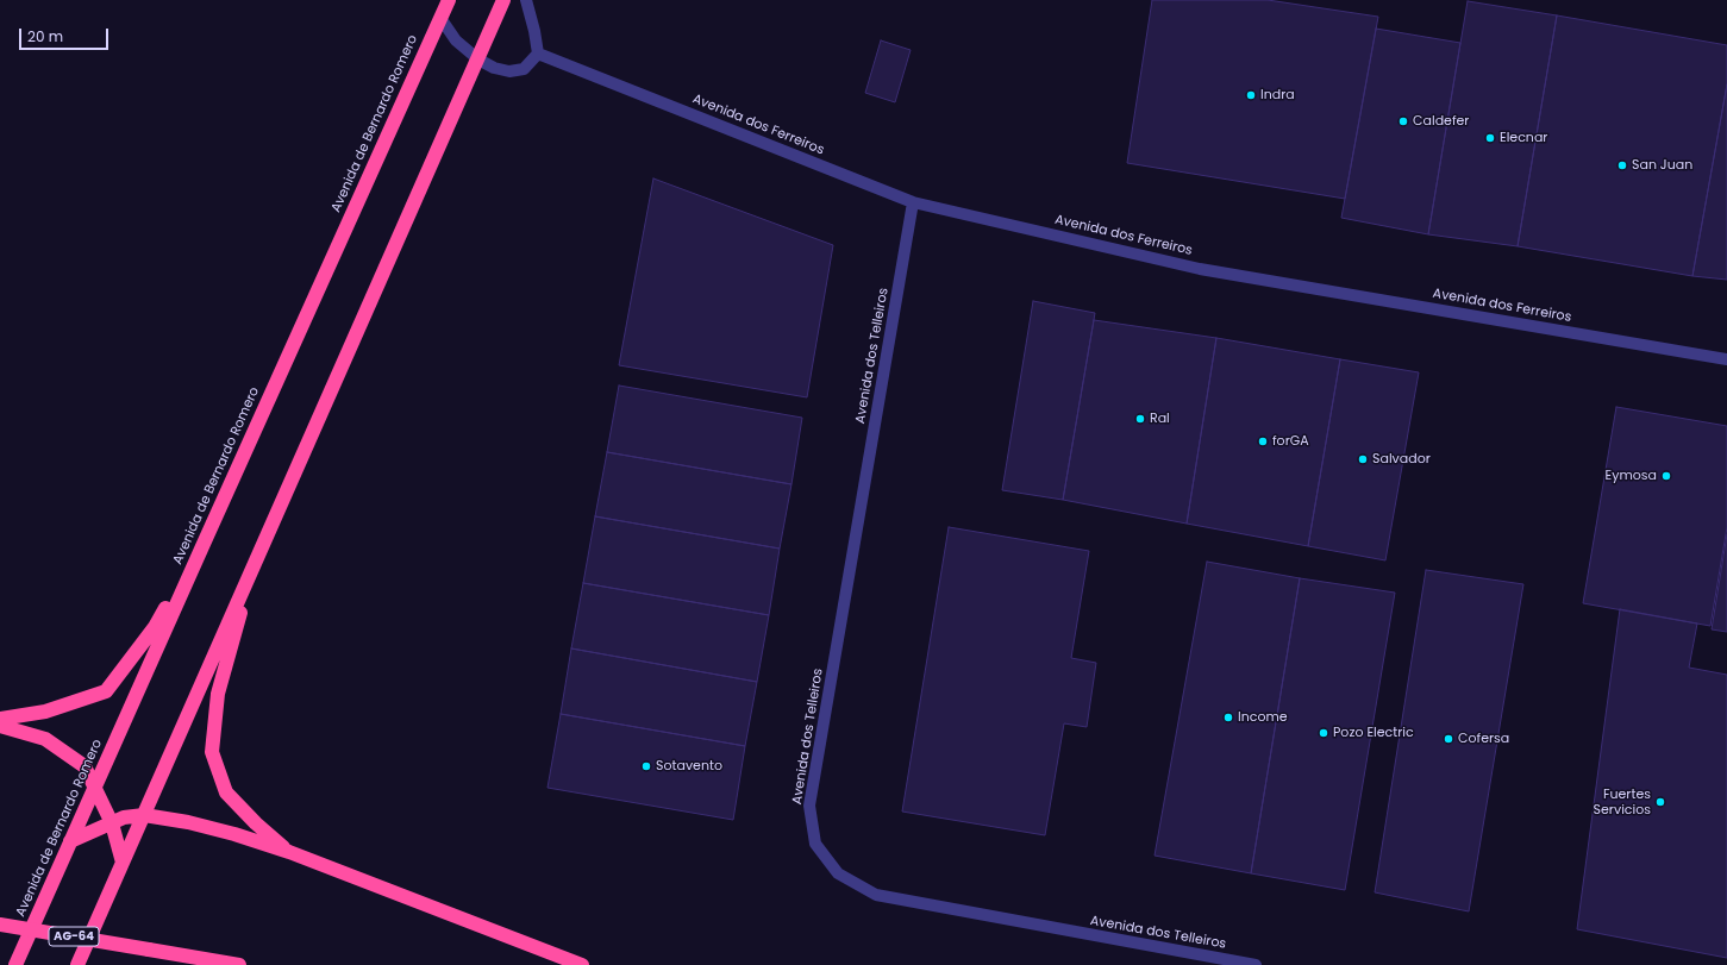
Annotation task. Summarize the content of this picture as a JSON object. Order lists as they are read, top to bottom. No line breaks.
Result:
{"streets":{"highway":["Avenida de Bernardo Romero","AG-64"],"street":["Avenida dos Ferreiros","Avenida dos Telleiros"]},"crossings":[["Avenida dos Ferreiros","Avenida dos Telleiros"]],"places":["Indra","Caldefer","Elecnar","San Juan","Ral","forGA","Salvador","Eymosa","Income","Pozo Electric","Cofersa","Sotavento","Fuertes Servicios"],"scale_bar":"20 m"}
